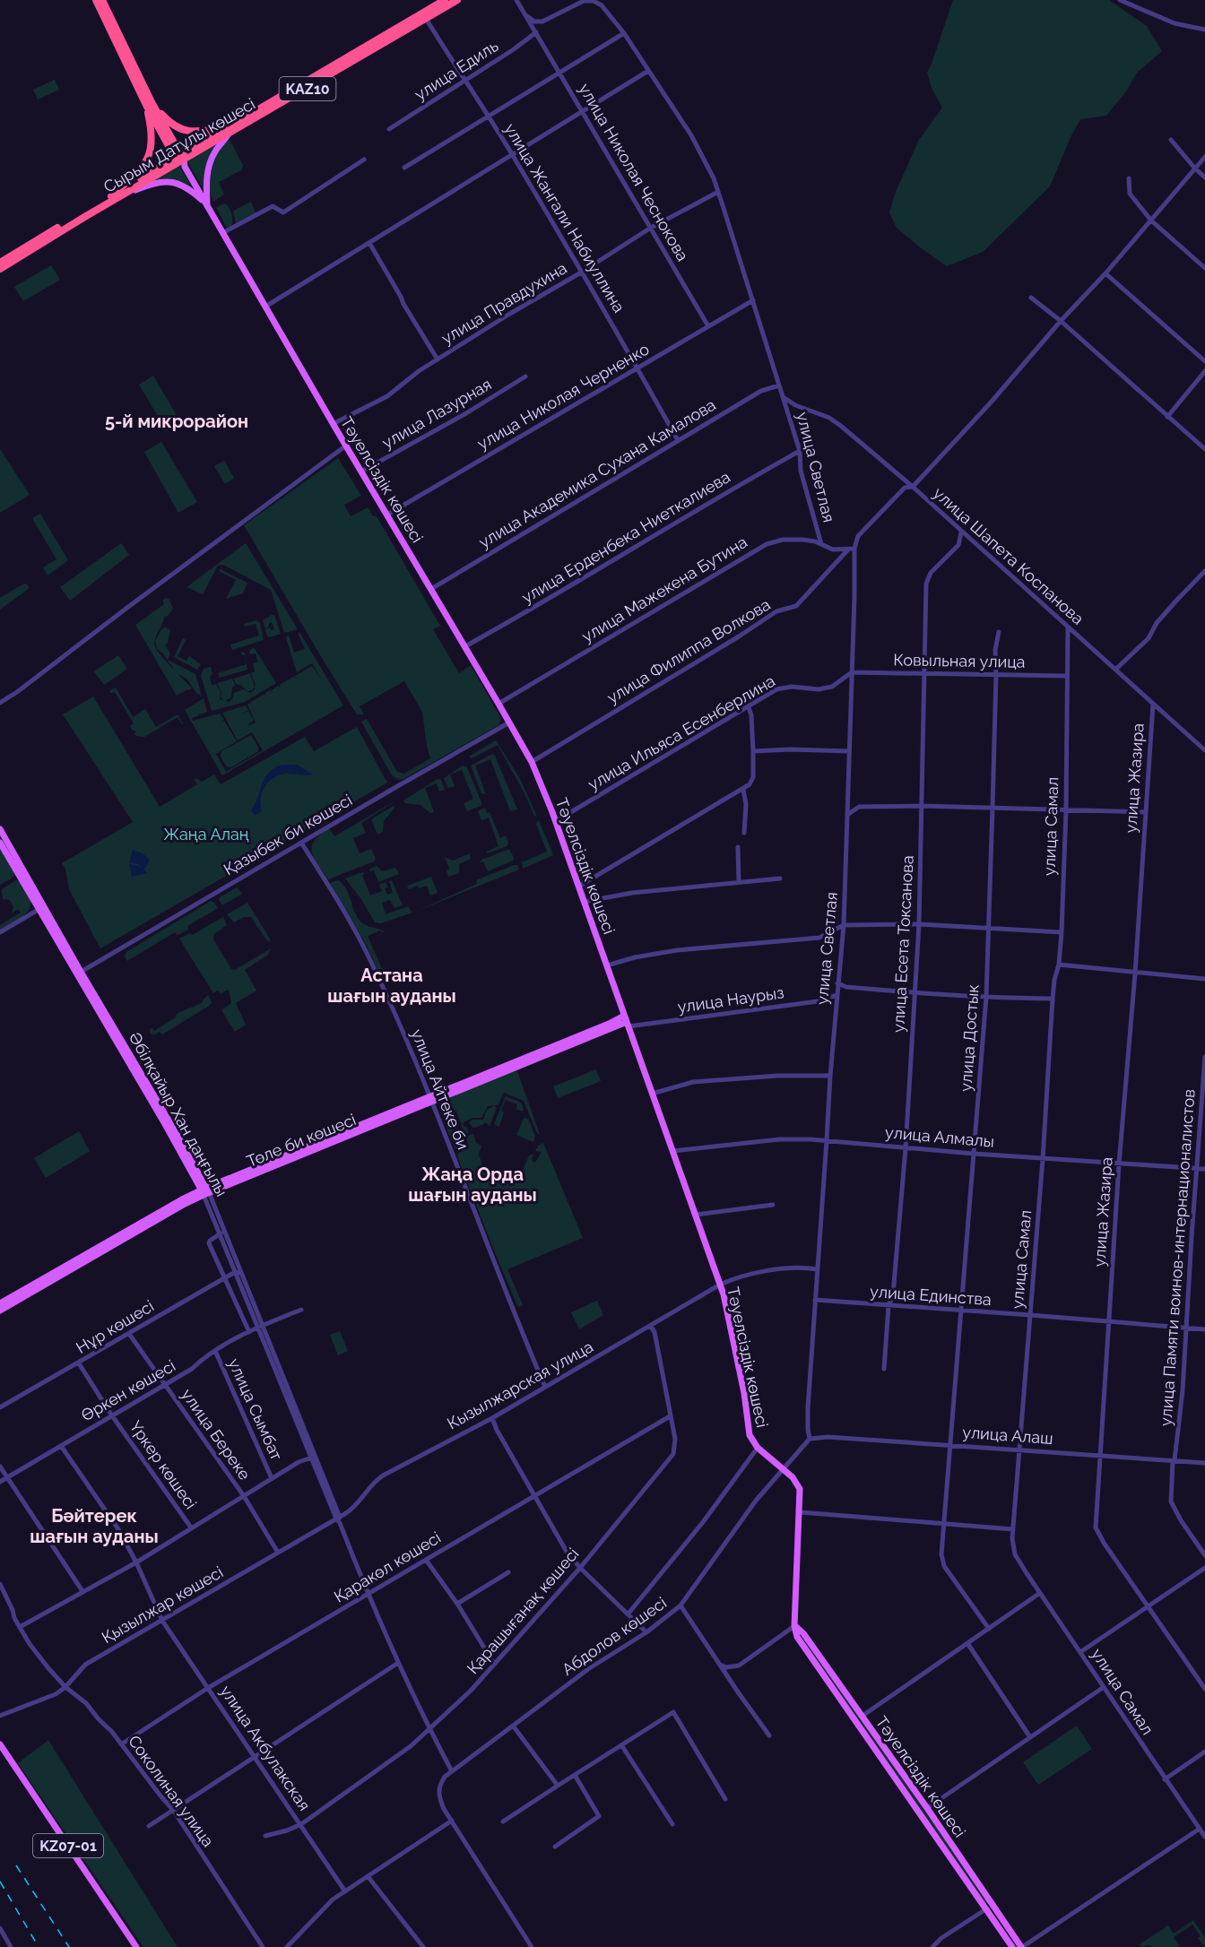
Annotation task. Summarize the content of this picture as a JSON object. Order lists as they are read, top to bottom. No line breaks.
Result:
{"streets":{"highway":["KAZ10","Сырым Датұлы көшесі"],"main road":["Тәуелсіздік көшесі","Әбілқайыр Хан даңғылы","Төле би көшесі","KZ07-01"],"street":["улица Едиль","улица Николая Чеснокова","улица Жангали Набиуллина","улица Правдухина","улица Николая Черненко","улица Лазурная","улица Светлая","улица Академика Сухана Камалова","улица Ерденбека Ниеткалиева","улица Шапета Коспанова","улица Мажекена Бутина","улица Филиппа Волкова","Ковыльная улица","улица Ильяса Есенберлина","улица Жазира","улица Самал","Қазыбек би көшесі","улица Есета Токсанова","улица Наурыз","улица Достык","улица Айтеке би","улица Алмалы","улица Памяти воинов-интернационалистов","улица Единства","Нұр көшесі","Кызылжарская улица","Өркен көшесі","улица Сымбат","улица Береке","улица Алаш","Үркер көшесі","Қаракөл көшесі","Қызылжар көшесі","Қарашығанақ көшесі","Абдолов көшесі","улица Акбулакская","Соколиная улица"]},"crossings":[["улица Едиль","улица Николая Чеснокова"],["улица Едиль","улица Жангали Набиуллина"],["Сырым Датұлы көшесі","улица Жангали Набиуллина"],["Сырым Датұлы көшесі","Тәуелсіздік көшесі"],["улица Николая Чеснокова","улица Правдухина"],["улица Николая Чеснокова","улица Николая Черненко"],["улица Николая Чеснокова","улица Светлая"],["улица Жангали Набиуллина","улица Правдухина"],["улица Жангали Набиуллина","улица Николая Черненко"],["улица Жангали Набиуллина","улица Академика Сухана Камалова"],["улица Правдухина","улица Светлая"],["улица Правдухина","Тәуелсіздік көшесі"],["улица Николая Черненко","улица Светлая"],["улица Николая Черненко","Тәуелсіздік көшесі"],["улица Лазурная","Тәуелсіздік көшесі"],["улица Светлая","улица Академика Сухана Камалова"],["улица Светлая","улица Ерденбека Ниеткалиева"],["улица Светлая","улица Шапета Коспанова"],["улица Светлая","улица Мажекена Бутина"],["улица Светлая","улица Филиппа Волкова"],["улица Светлая","Ковыльная улица"],["улица Светлая","улица Ильяса Есенберлина"],["улица Светлая","улица Наурыз"],["улица Светлая","улица Алмалы"],["улица Светлая","улица Единства"],["улица Светлая","Кызылжарская улица"],["улица Светлая","улица Алаш"],["улица Светлая","Абдолов көшесі"],["улица Академика Сухана Камалова","Тәуелсіздік көшесі"],["Тәуелсіздік көшесі","улица Ерденбека Ниеткалиева"],["Тәуелсіздік көшесі","улица Мажекена Бутина"],["Тәуелсіздік көшесі","улица Филиппа Волкова"],["Тәуелсіздік көшесі","улица Ильяса Есенберлина"],["Тәуелсіздік көшесі","Қазыбек би көшесі"],["Тәуелсіздік көшесі","улица Наурыз"],["Тәуелсіздік көшесі","улица Алмалы"],["Тәуелсіздік көшесі","Төле би көшесі"],["Тәуелсіздік көшесі","Кызылжарская улица"],["Тәуелсіздік көшесі","Абдолов көшесі"],["улица Шапета Коспанова","улица Жазира"],["улица Шапета Коспанова","улица Самал"],["улица Шапета Коспанова","улица Есета Токсанова"],["улица Мажекена Бутина","улица Филиппа Волкова"],["Ковыльная улица","улица Ильяса Есенберлина"],["Ковыльная улица","улица Самал"],["Ковыльная улица","улица Есета Токсанова"],["Ковыльная улица","улица Достык"],["улица Жазира","улица Алмалы"],["улица Жазира","улица Единства"],["улица Жазира","улица Алаш"],["улица Самал","улица Алмалы"],["улица Самал","улица Единства"],["улица Самал","улица Алаш"],["Қазыбек би көшесі","улица Айтеке би"],["Қазыбек би көшесі","Әбілқайыр Хан даңғылы"],["улица Есета Токсанова","улица Алмалы"],["улица Есета Токсанова","улица Единства"],["улица Наурыз","Төле би көшесі"],["улица Достык","улица Алмалы"],["улица Достык","улица Единства"],["улица Достык","улица Алаш"],["улица Айтеке би","Төле би көшесі"],["улица Айтеке би","Кызылжарская улица"],["Әбілқайыр Хан даңғылы","Төле би көшесі"],["Әбілқайыр Хан даңғылы","Нұр көшесі"],["Әбілқайыр Хан даңғылы","Кызылжарская улица"],["Әбілқайыр Хан даңғылы","Өркен көшесі"],["Әбілқайыр Хан даңғылы","Қызылжар көшесі"],["улица Алмалы","улица Памяти воинов-интернационалистов"],["улица Памяти воинов-интернационалистов","улица Единства"],["улица Памяти воинов-интернационалистов","улица Алаш"],["Нұр көшесі","улица Береке"],["Нұр көшесі","Үркер көшесі"],["Кызылжарская улица","Қызылжар көшесі"],["Кызылжарская улица","Қарашығанақ көшесі"],["Өркен көшесі","улица Сымбат"],["Өркен көшесі","улица Береке"],["Өркен көшесі","Үркер көшесі"],["Өркен көшесі","улица Акбулакская"],["улица Береке","Қызылжар көшесі"],["улица Алаш","Абдолов көшесі"],["Қаракөл көшесі","Қарашығанақ көшесі"],["Қаракөл көшесі","улица Акбулакская"],["Қаракөл көшесі","Соколиная улица"],["Қызылжар көшесі","улица Акбулакская"],["Қызылжар көшесі","Соколиная улица"],["Қарашығанақ көшесі","улица Акбулакская"]],"districts":["5-й микрорайон","Астана шағын ауданы","Жаңа Орда шағын ауданы","Бәйтерек шағын ауданы"],"parks":["Жаңа Алаң"]}
